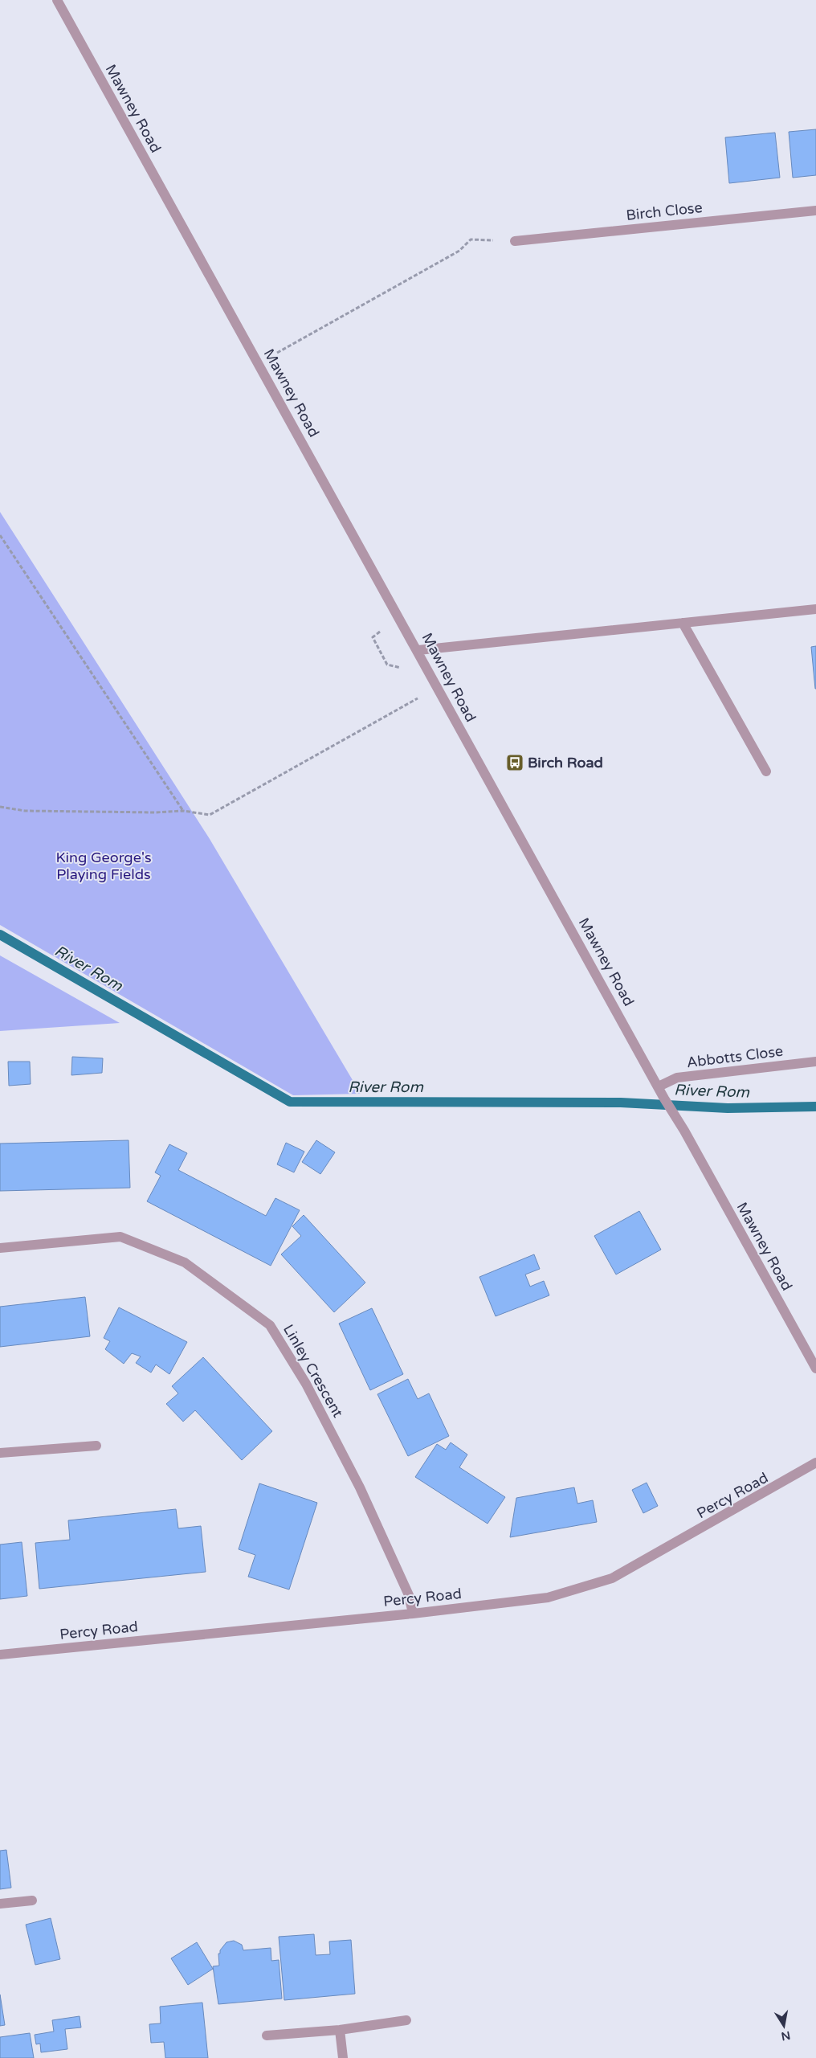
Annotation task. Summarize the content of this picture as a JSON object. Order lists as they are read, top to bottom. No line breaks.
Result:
{"streets":{"street":["Mawney Road","Birch Close","Abbotts Close","Linley Crescent","Percy Road"]},"crossings":[["Mawney Road","Abbotts Close"],["Linley Crescent","Percy Road"]],"water":["River Rom"],"parks":["King George's Playing Fields"],"places":{"bus stop":["Birch Road"]},"north":"bottom"}
